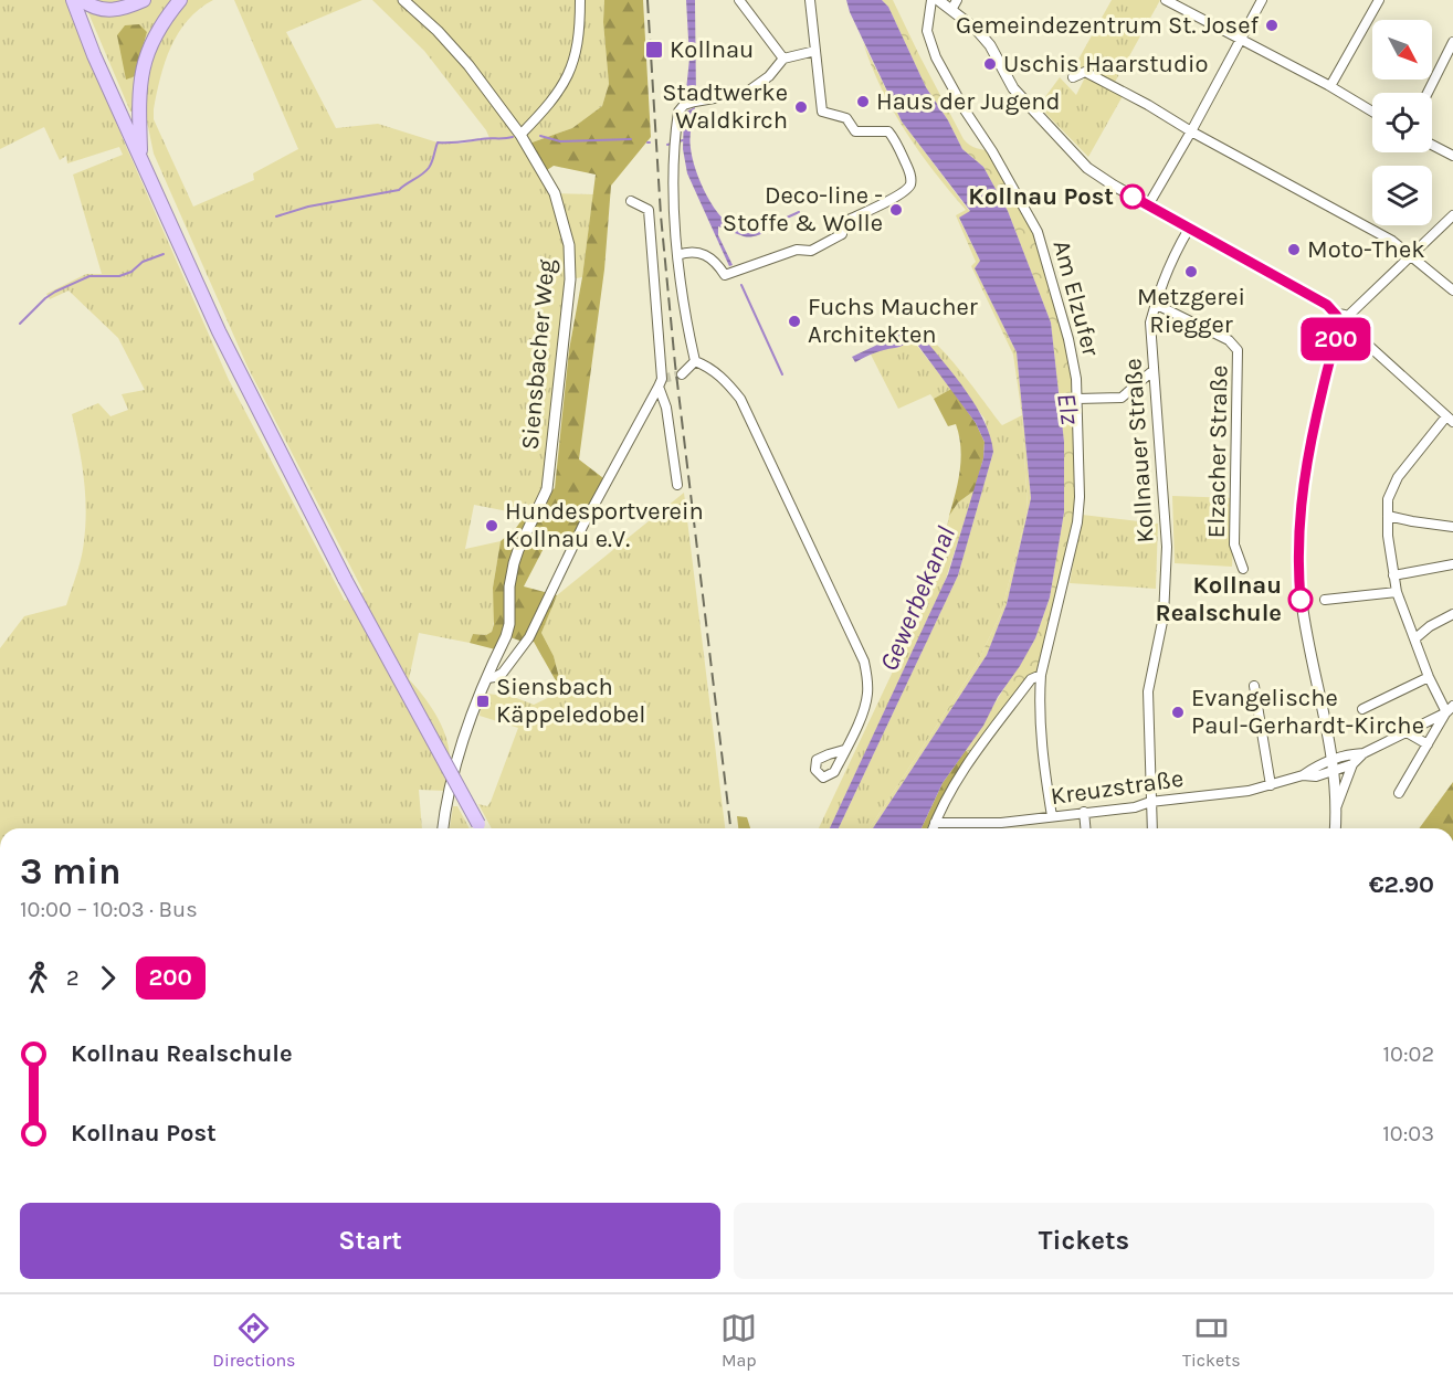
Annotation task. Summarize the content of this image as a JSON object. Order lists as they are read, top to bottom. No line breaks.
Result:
{"streets":{"street":["Am Elzufer","Siensbacher Weg","Kollnauer Straße","Elzacher Straße","Kreuzstraße"]},"crossings":[["Am Elzufer","Kreuzstraße"],["Kollnauer Straße","Elzacher Straße"],["Kollnauer Straße","Kreuzstraße"]],"water":["Elz","Gewerbekanal"],"places":{"other":["Gemeindezentrum St. Josef","Uschis Haarstudio","Haus der Jugend","Stadtwerke Waldkirch","Kollnau Post","Deco-line - Stoffe & Wolle","Moto-Thek","Metzgerei Riegger","Fuchs Maucher Architekten","Hundesportverein Kollnau e.V.","Kollnau Realschule","Evangelische Paul-Gerhardt-Kirche"],"transit":["Kollnau","Siensbach Käppeledobel"]},"lines":["bus line 200"],"north":"bottom right","page":{"on_map":"200","heading":["3 min","10:00 – 10:03 · Bus","€2.90"],"legs":["2","200"],"list":[{"name":"Kollnau Realschule","value":"10:02"},{"name":"Kollnau Post","value":"10:03"}],"buttons":["Start","Tickets"],"tabs":["Directions","Map","Tickets"]}}
